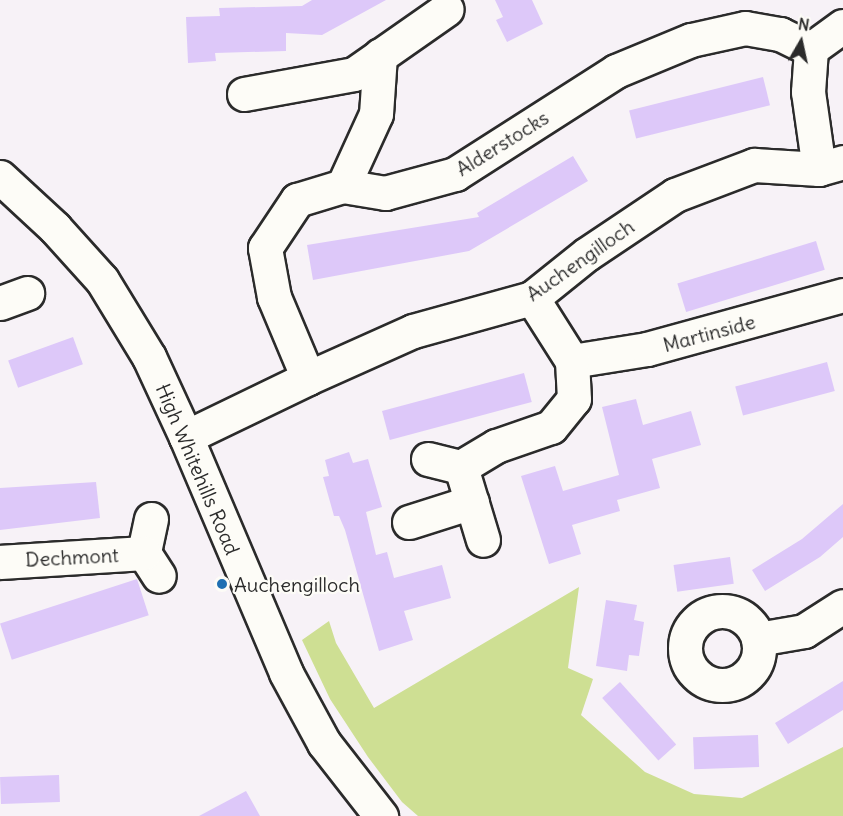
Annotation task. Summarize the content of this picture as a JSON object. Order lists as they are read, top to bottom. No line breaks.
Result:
{"streets":{"street":["Alderstocks","Auchengilloch","Martinside","High Whitehills Road","Dechmont"]},"crossings":[["Alderstocks","Auchengilloch"],["Auchengilloch","High Whitehills Road"]],"places":["Auchengilloch"],"north":"top"}
